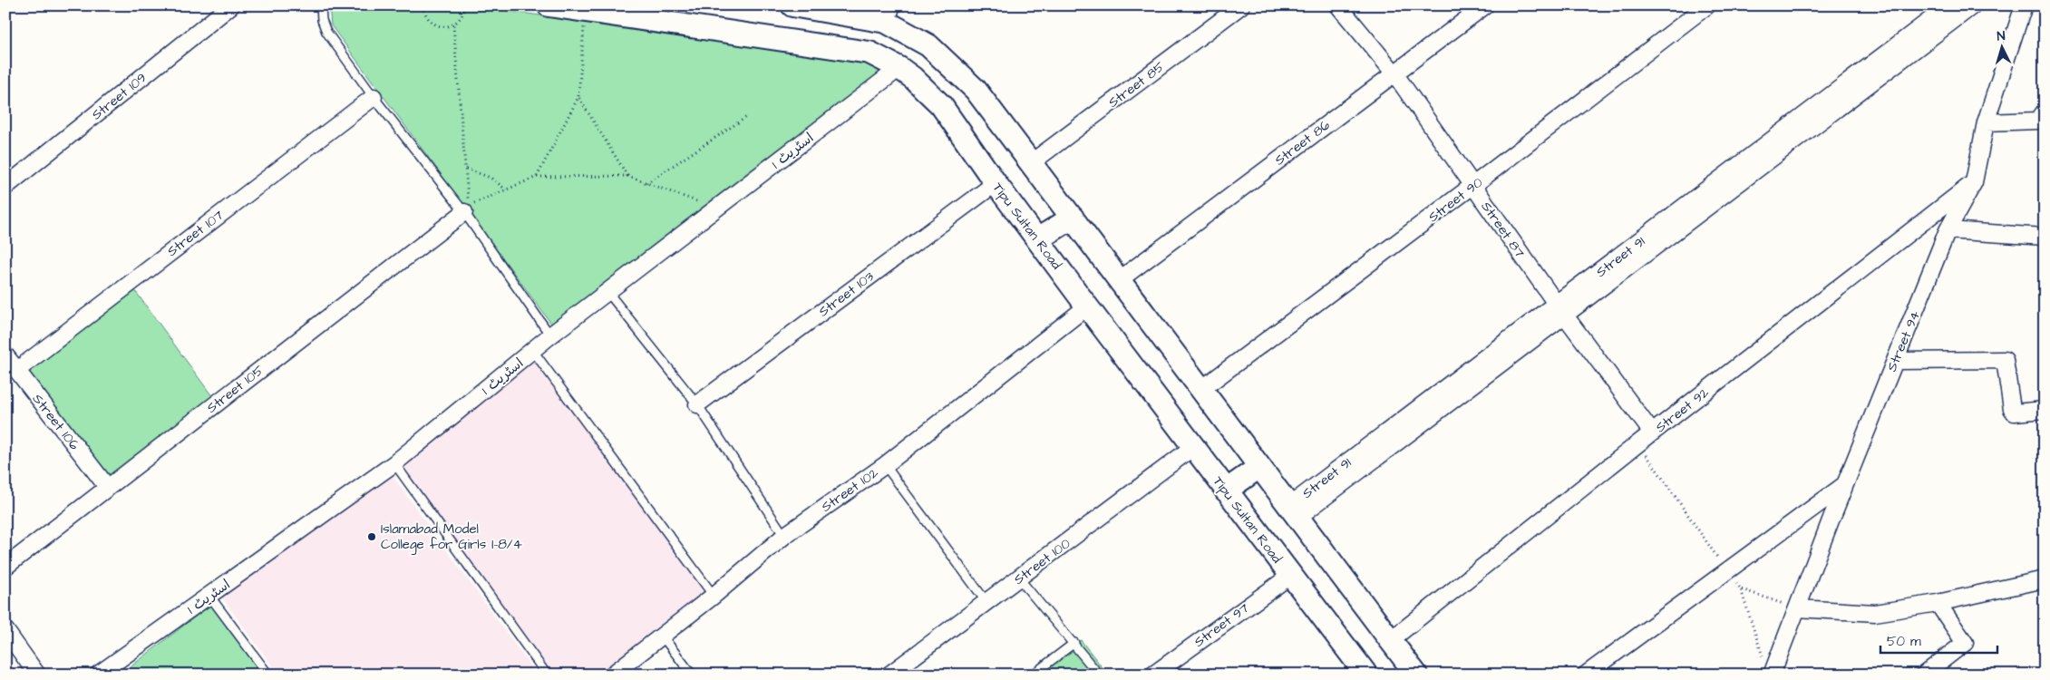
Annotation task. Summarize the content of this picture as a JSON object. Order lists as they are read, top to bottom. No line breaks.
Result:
{"streets":{"street":["Street 85","Street 109","Street 86","اسٹریٹ 1","Street 90","Tipu Sultan Road","Street 87","Street 107","Street 91","Street 103","Street 94","Street 105","Street 92","Street 106","Street 102","Street 100","Street 97"]},"crossings":[["Street 86","Street 87"],["اسٹریٹ 1","Tipu Sultan Road"],["Street 90","Street 87"],["Tipu Sultan Road","Street 103"],["Tipu Sultan Road","Street 102"],["Tipu Sultan Road","Street 100"],["Tipu Sultan Road","Street 97"],["Street 87","Street 91"],["Street 87","Street 92"],["Street 107","Street 106"],["Street 94","Street 92"],["Street 105","Street 106"]],"places":["Islamabad Model College for Girls I-8/4"],"scale_bar":"50 m","north":"top"}
